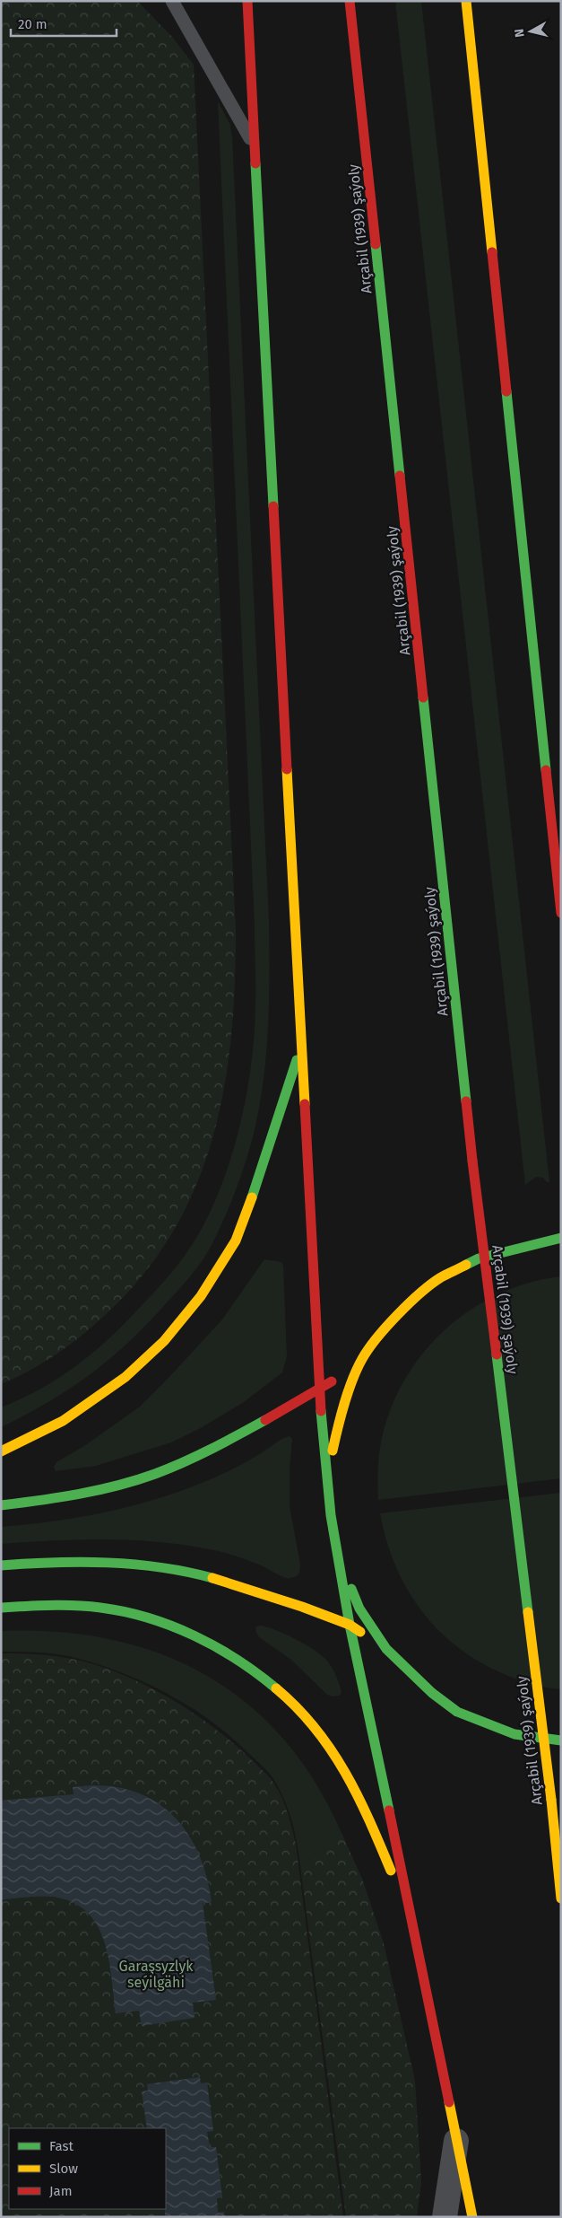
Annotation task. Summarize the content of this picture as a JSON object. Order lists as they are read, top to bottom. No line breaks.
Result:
{"streets":{"main road":["Arçabil (1939) şaýoly"]},"parks":["Garaşsyzlyk seýilgähi"],"legend":["Fast","Slow","Jam"],"scale_bar":"20 m","north":"left"}
